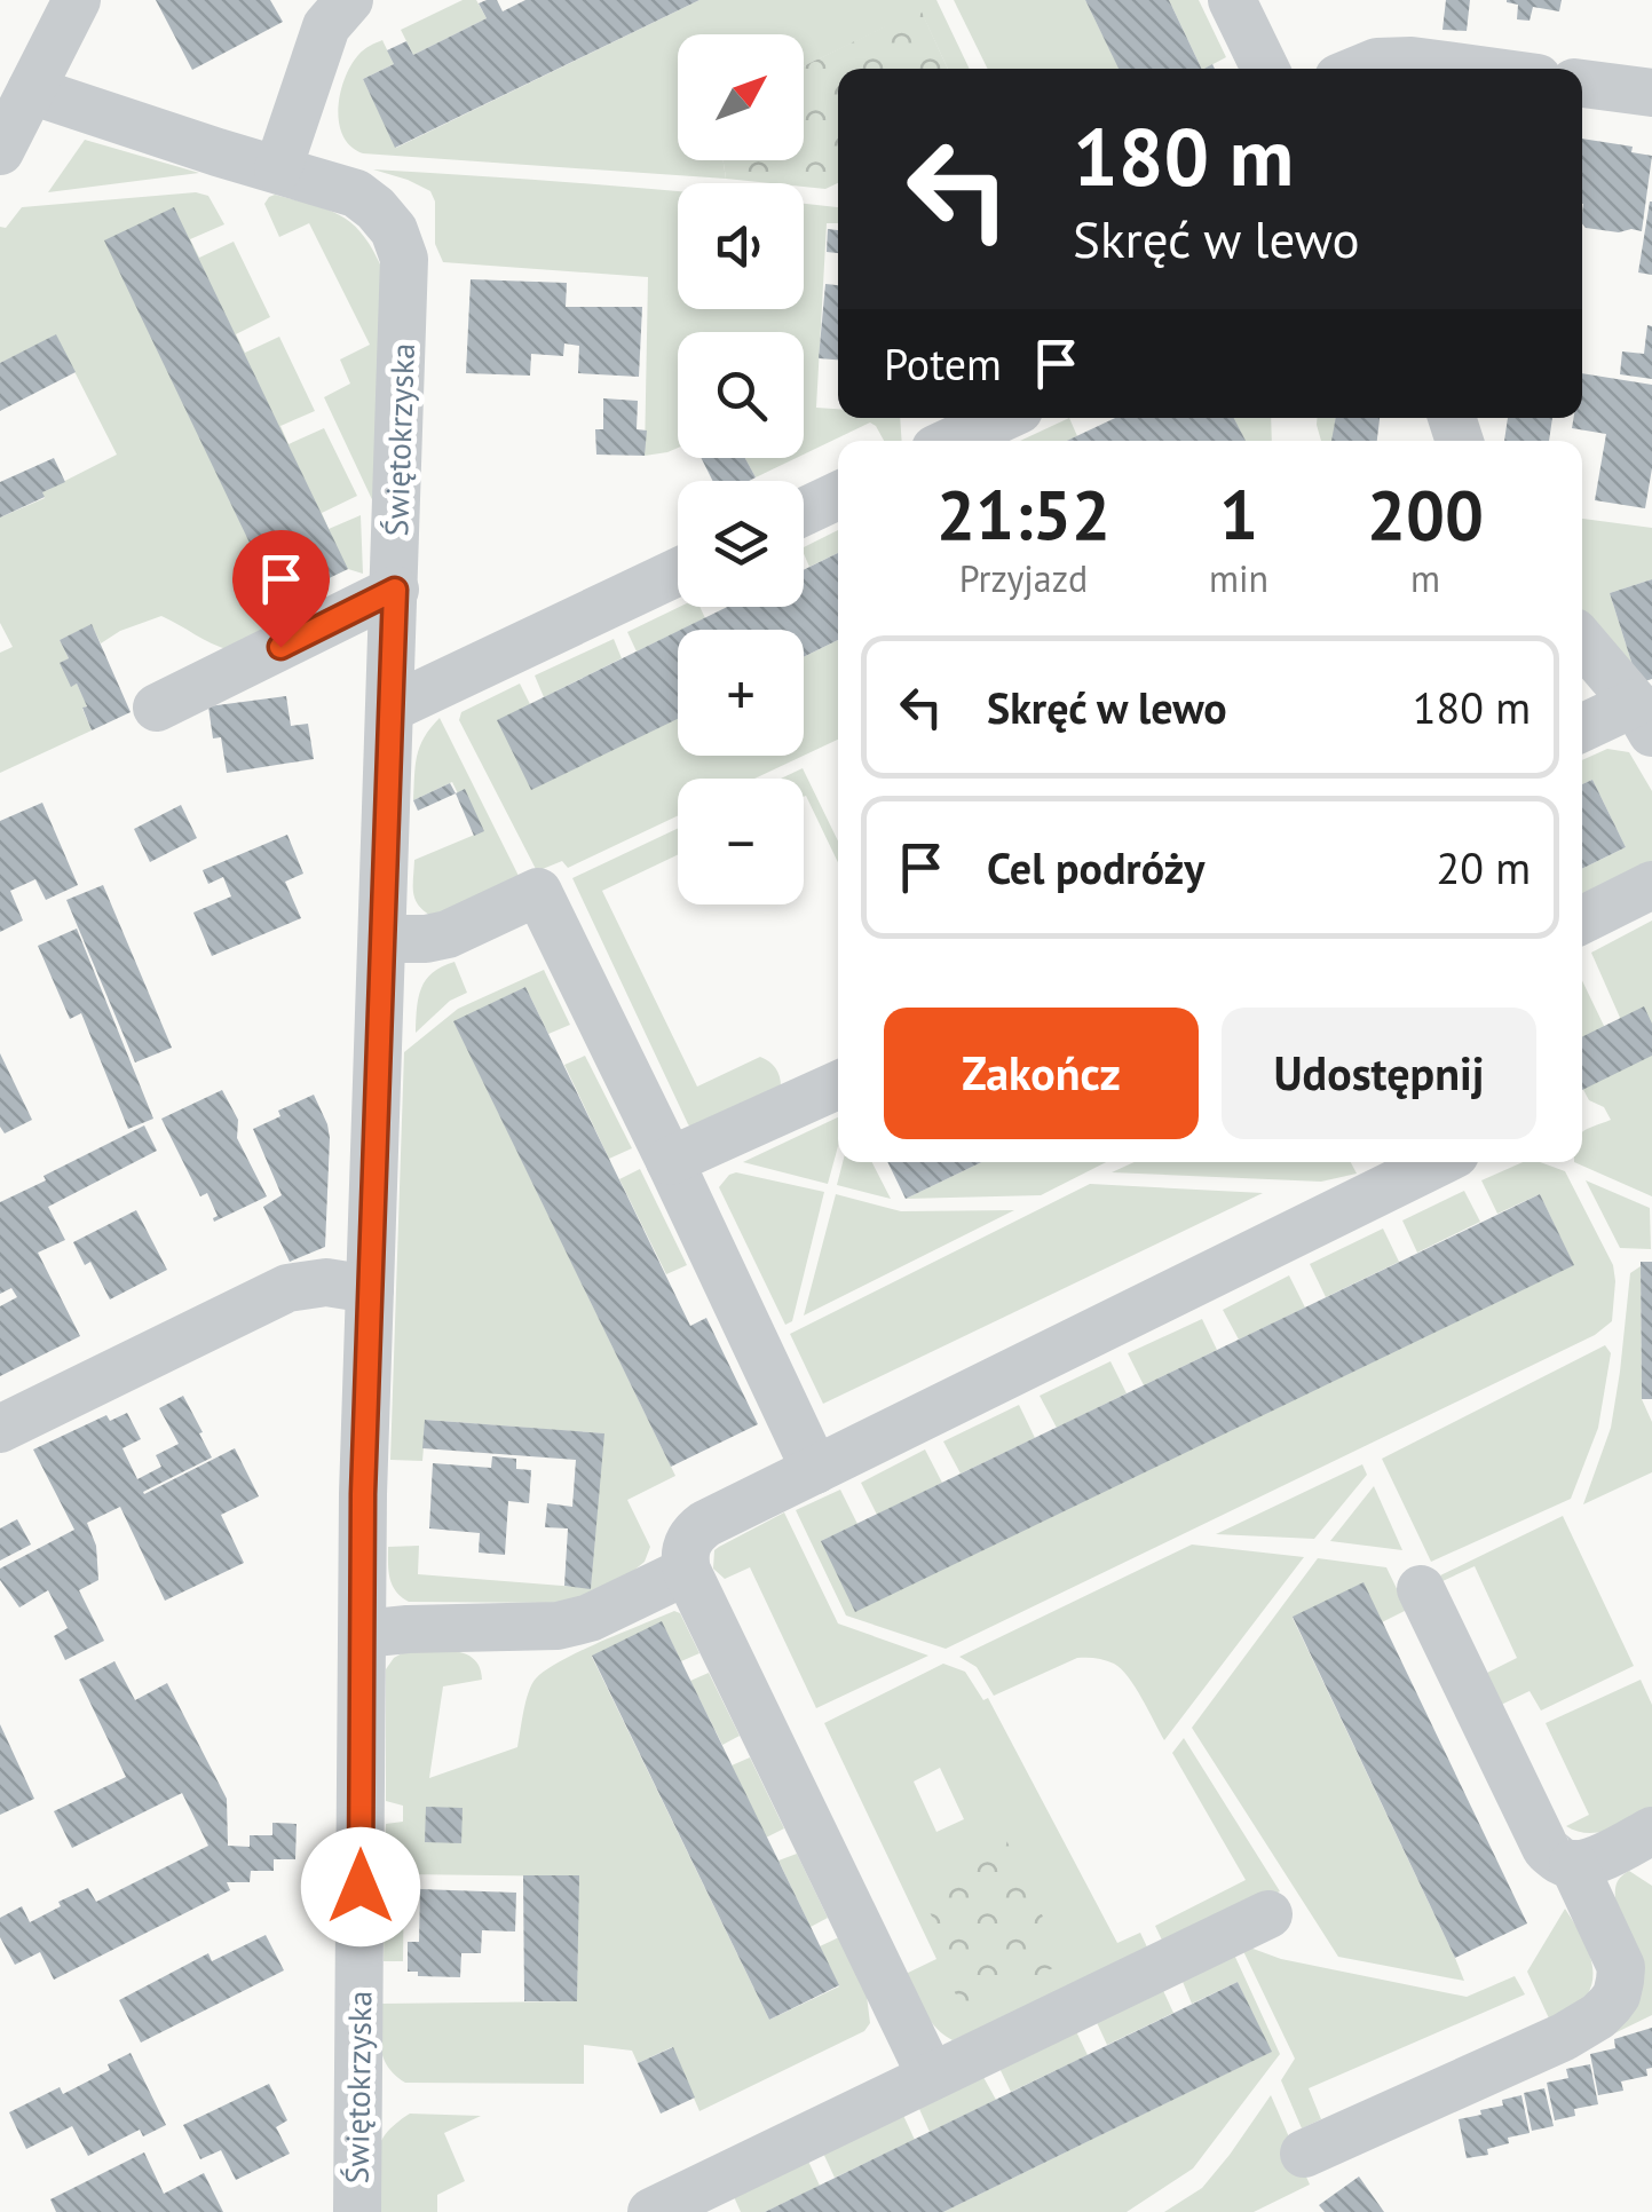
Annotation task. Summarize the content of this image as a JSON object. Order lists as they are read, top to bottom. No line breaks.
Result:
{"streets":{"street":["Świętokrzyska"]},"north":"top right","page":{"map_buttons":["+","−"],"turn":["180 m","Skręć w lewo"],"then":"Potem","eta":["21:52","Przyjazd","1","min","200","m"],"list":[{"name":"Skręć w lewo","value":"180 m"},{"name":"Cel podróży","value":"20 m"}],"buttons":["Zakończ","Udostępnij"]}}
